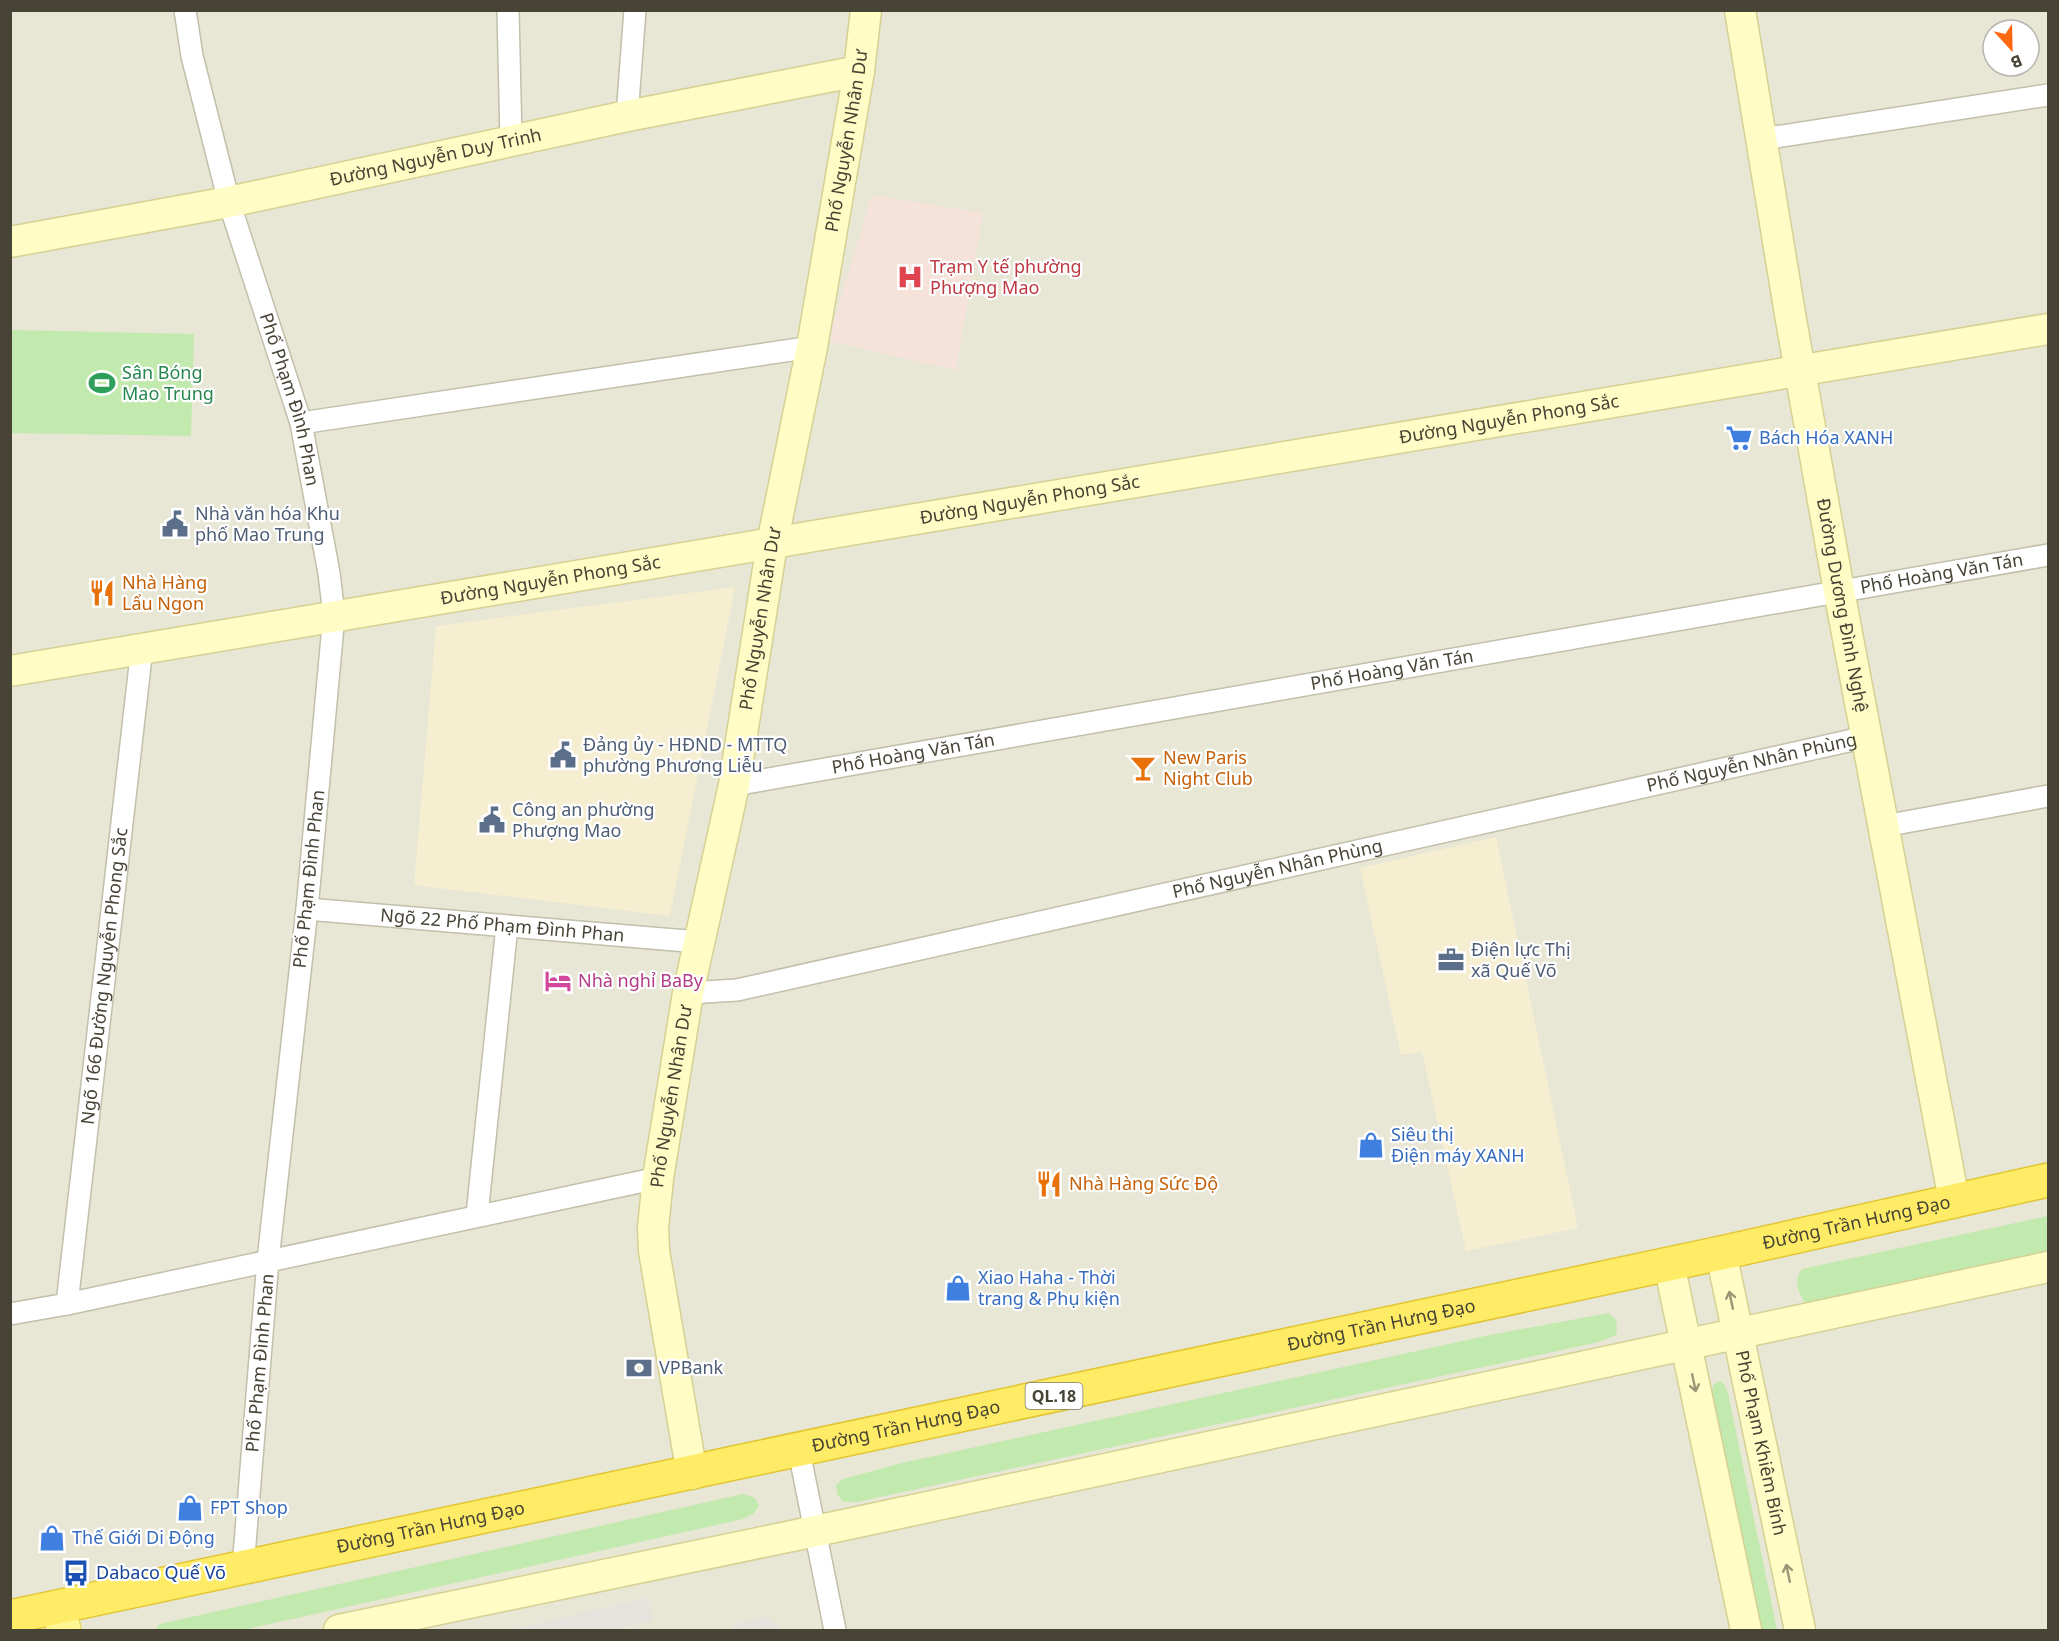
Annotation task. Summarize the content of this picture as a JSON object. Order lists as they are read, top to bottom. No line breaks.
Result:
{"streets":{"highway":["Đường Trần Hưng Đạo","QL.18"],"main road":["Phố Nguyễn Nhân Dư","Đường Nguyễn Duy Trinh","Đường Nguyễn Phong Sắc","Đường Dương Đình Nghệ","Phố Phạm Khiêm Bính"],"street":["Phố Phạm Đình Phan","Phố Hoàng Văn Tán","Phố Nguyễn Nhân Phùng","Ngõ 22 Phố Phạm Đình Phan","Ngõ 166 Đường Nguyễn Phong Sắc"]},"crossings":[["Phố Nguyễn Nhân Dư","Đường Nguyễn Duy Trinh"],["Phố Nguyễn Nhân Dư","Đường Nguyễn Phong Sắc"],["Phố Nguyễn Nhân Dư","Phố Hoàng Văn Tán"],["Phố Nguyễn Nhân Dư","Phố Nguyễn Nhân Phùng"],["Phố Nguyễn Nhân Dư","Ngõ 22 Phố Phạm Đình Phan"],["Phố Nguyễn Nhân Dư","Đường Trần Hưng Đạo"],["Đường Nguyễn Duy Trinh","Phố Phạm Đình Phan"],["Phố Phạm Đình Phan","Đường Nguyễn Phong Sắc"],["Phố Phạm Đình Phan","Ngõ 22 Phố Phạm Đình Phan"],["Phố Phạm Đình Phan","Đường Trần Hưng Đạo"],["Đường Nguyễn Phong Sắc","Đường Dương Đình Nghệ"],["Đường Nguyễn Phong Sắc","Ngõ 166 Đường Nguyễn Phong Sắc"],["Phố Hoàng Văn Tán","Đường Dương Đình Nghệ"],["Đường Dương Đình Nghệ","Phố Nguyễn Nhân Phùng"],["Đường Dương Đình Nghệ","Đường Trần Hưng Đạo"],["Đường Trần Hưng Đạo","Phố Phạm Khiêm Bính"]],"places":{"hospital":["Trạm Y tế phường Phượng Mao"],"sports":["Sân Bóng Mao Trung"],"supermarket":["Bách Hóa XANH"],"public building":["Nhà văn hóa Khu phố Mao Trung","Đảng ủy - HĐND - MTTQ phường Phương Liễu","Công an phường Phượng Mao"],"restaurant":["Nhà Hàng Lẩu Ngon","Nhà Hàng Sức Độ"],"bar":["New Paris Night Club"],"office":["Điện lực Thị xã Quế Võ"],"hotel":["Nhà nghỉ BaBy"],"shop":["Siêu thị Điện máy XANH","Xiao Haha - Thời trang & Phụ kiện","FPT Shop","Thế Giới Di Động"],"bank":["VPBank"],"bus stop":["Dabaco Quế Võ"]},"north":"bottom"}
